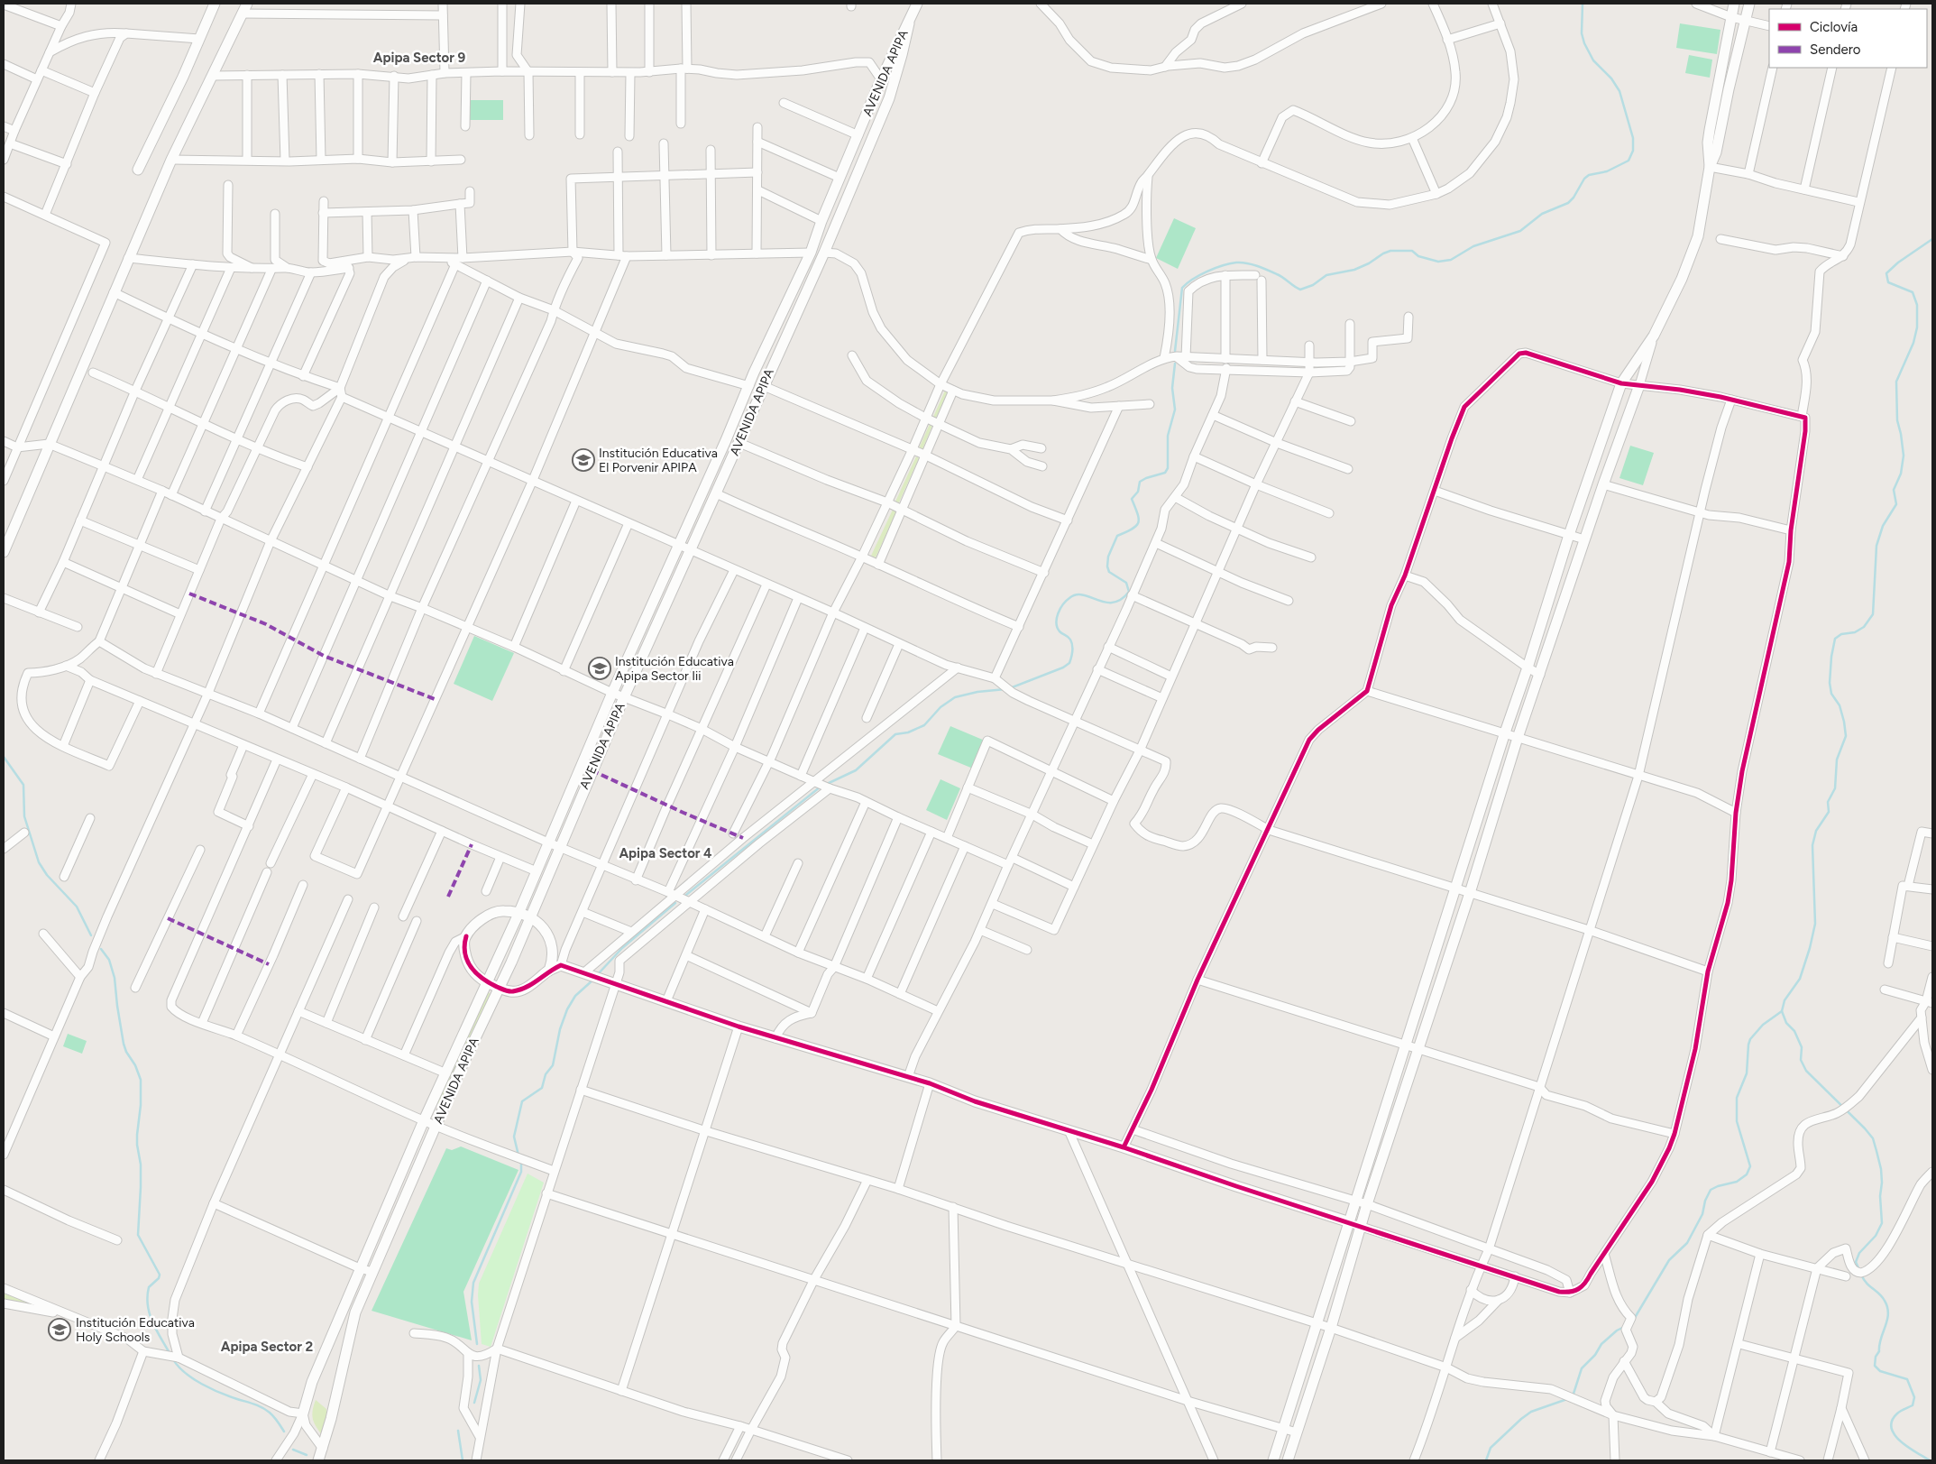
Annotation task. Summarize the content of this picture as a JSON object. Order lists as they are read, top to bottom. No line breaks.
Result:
{"streets":{"street":["AVENIDA APIPA"]},"districts":["Apipa Sector 9","Apipa Sector 4","Apipa Sector 2"],"places":{"school or university":["Institución Educativa El Porvenir APIPA","Institución Educativa Apipa Sector Iii","Institución Educativa Holy Schools"]},"legend":["Ciclovía","Sendero"]}
